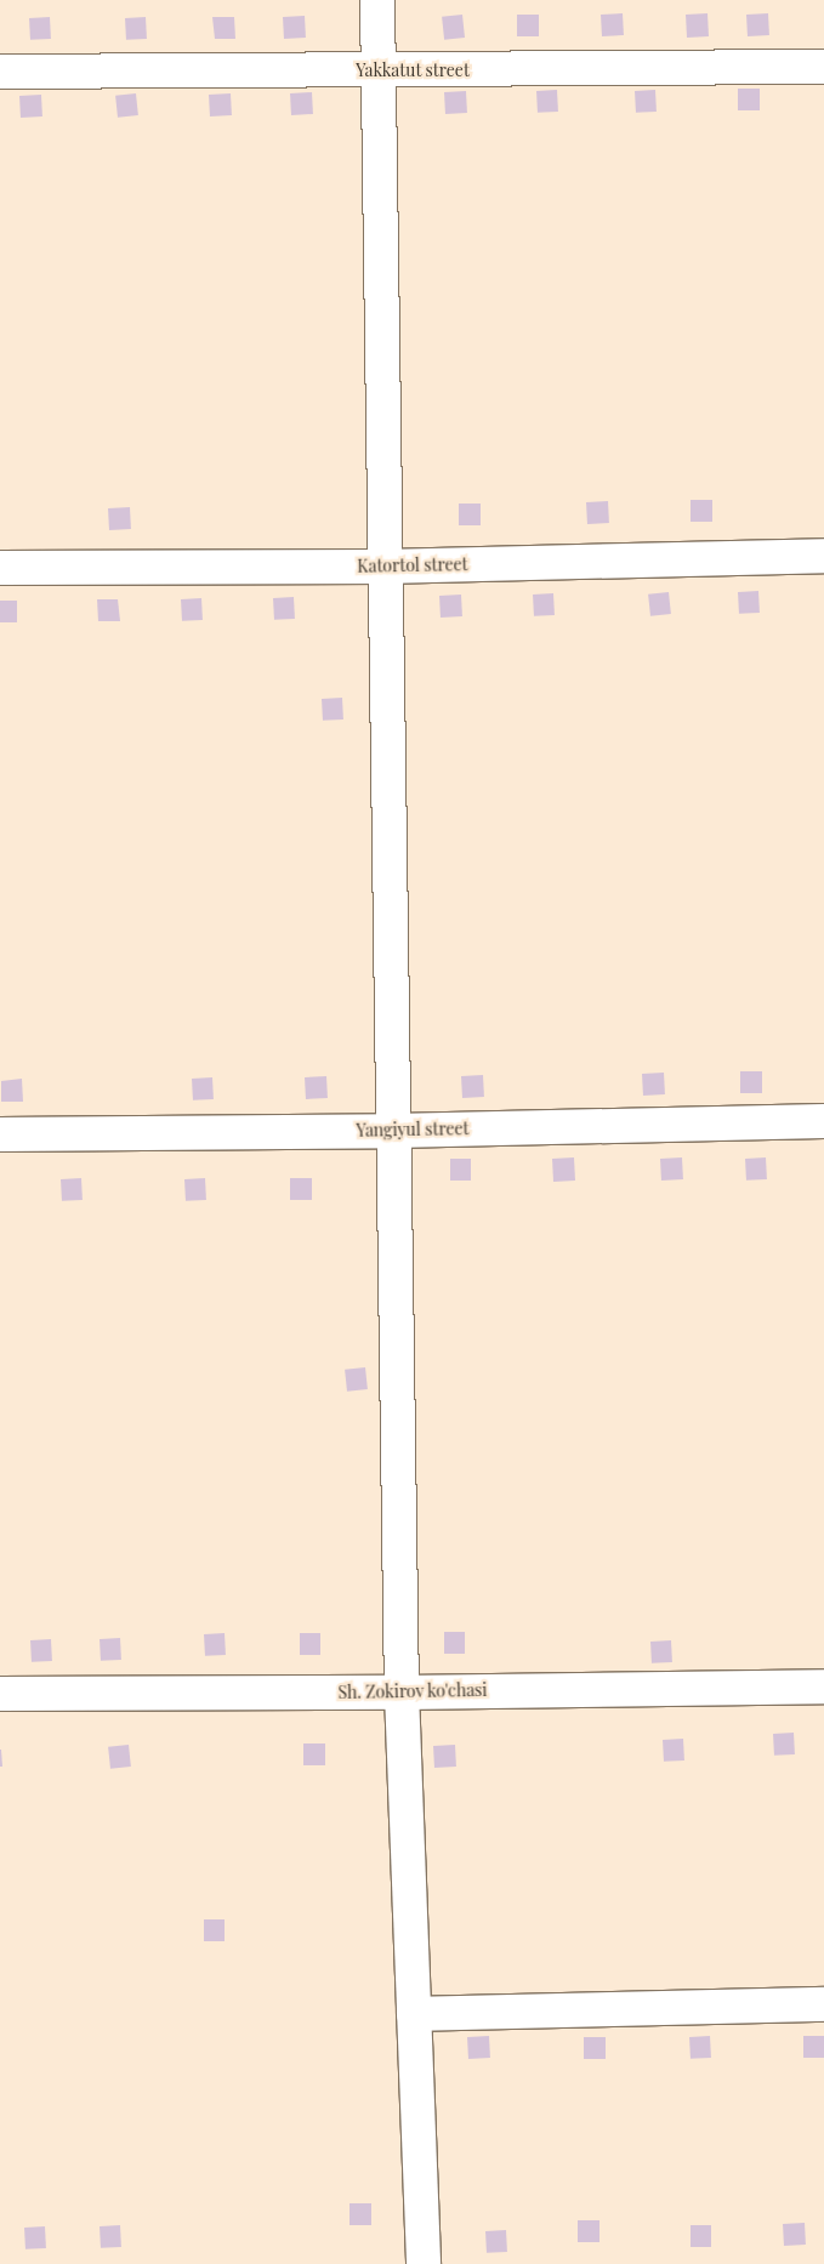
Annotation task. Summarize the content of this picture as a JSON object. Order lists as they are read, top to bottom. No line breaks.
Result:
{"streets":{"street":["Yakkatut street","Katortol street","Yangiyul street","Sh. Zokirov ko'chasi"]}}
